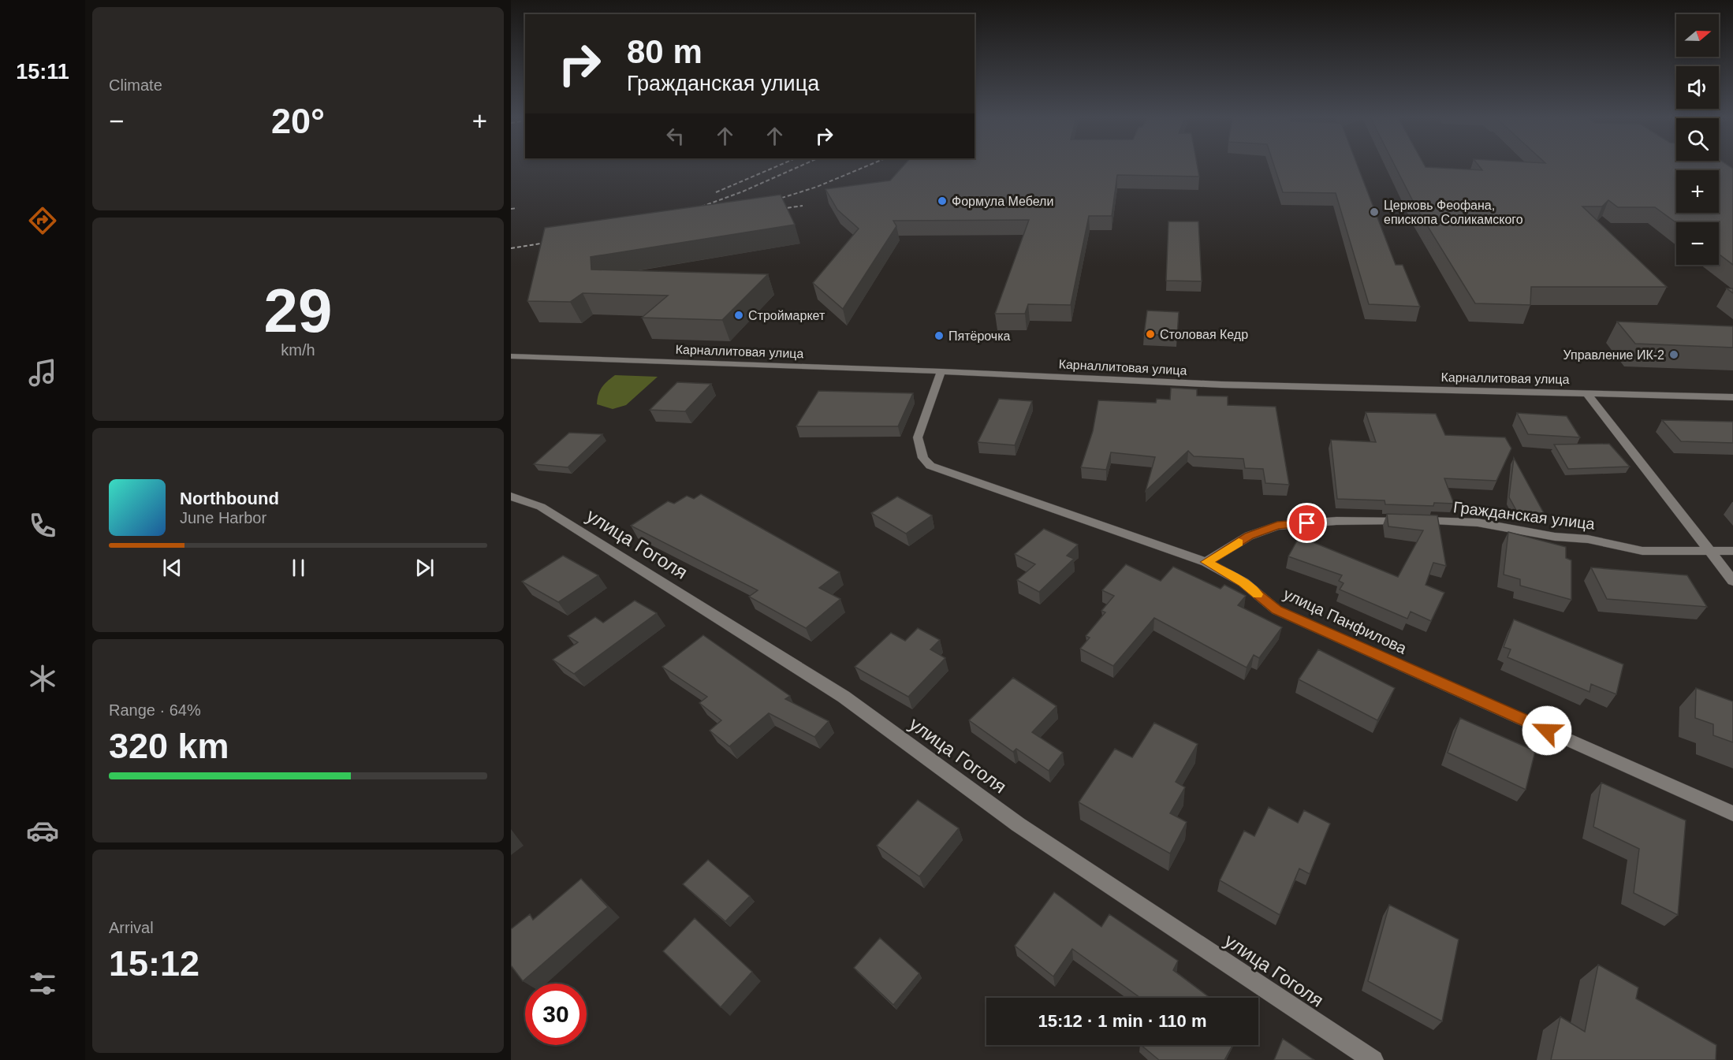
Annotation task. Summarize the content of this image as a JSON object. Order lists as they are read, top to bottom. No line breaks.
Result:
{"streets":{"street":["Карналлитовая улица","Гражданская улица","улица Гоголя","улица Панфилова"]},"crossings":[["Карналлитовая улица","улица Панфилова"],["Гражданская улица","улица Панфилова"]],"places":["Формула Мебели","Церковь Феофана, епископа Соликамского","Строймаркет","Столовая Кедр","Пятёрочка","Управление ИК-2"],"north":"right","page":{"tabs":"15:11","tile":["Climate",["29","km/h"],["Range · 64%","320 km"],["Arrival","15:12"]],"map_buttons":["+","−"],"turn":["80 m","Гражданская улица"],"heat":["−","20°","+"],"song":["Northbound","June Harbor"],"limit":"30","trip":"15:12 · 1 min · 110 m"}}
